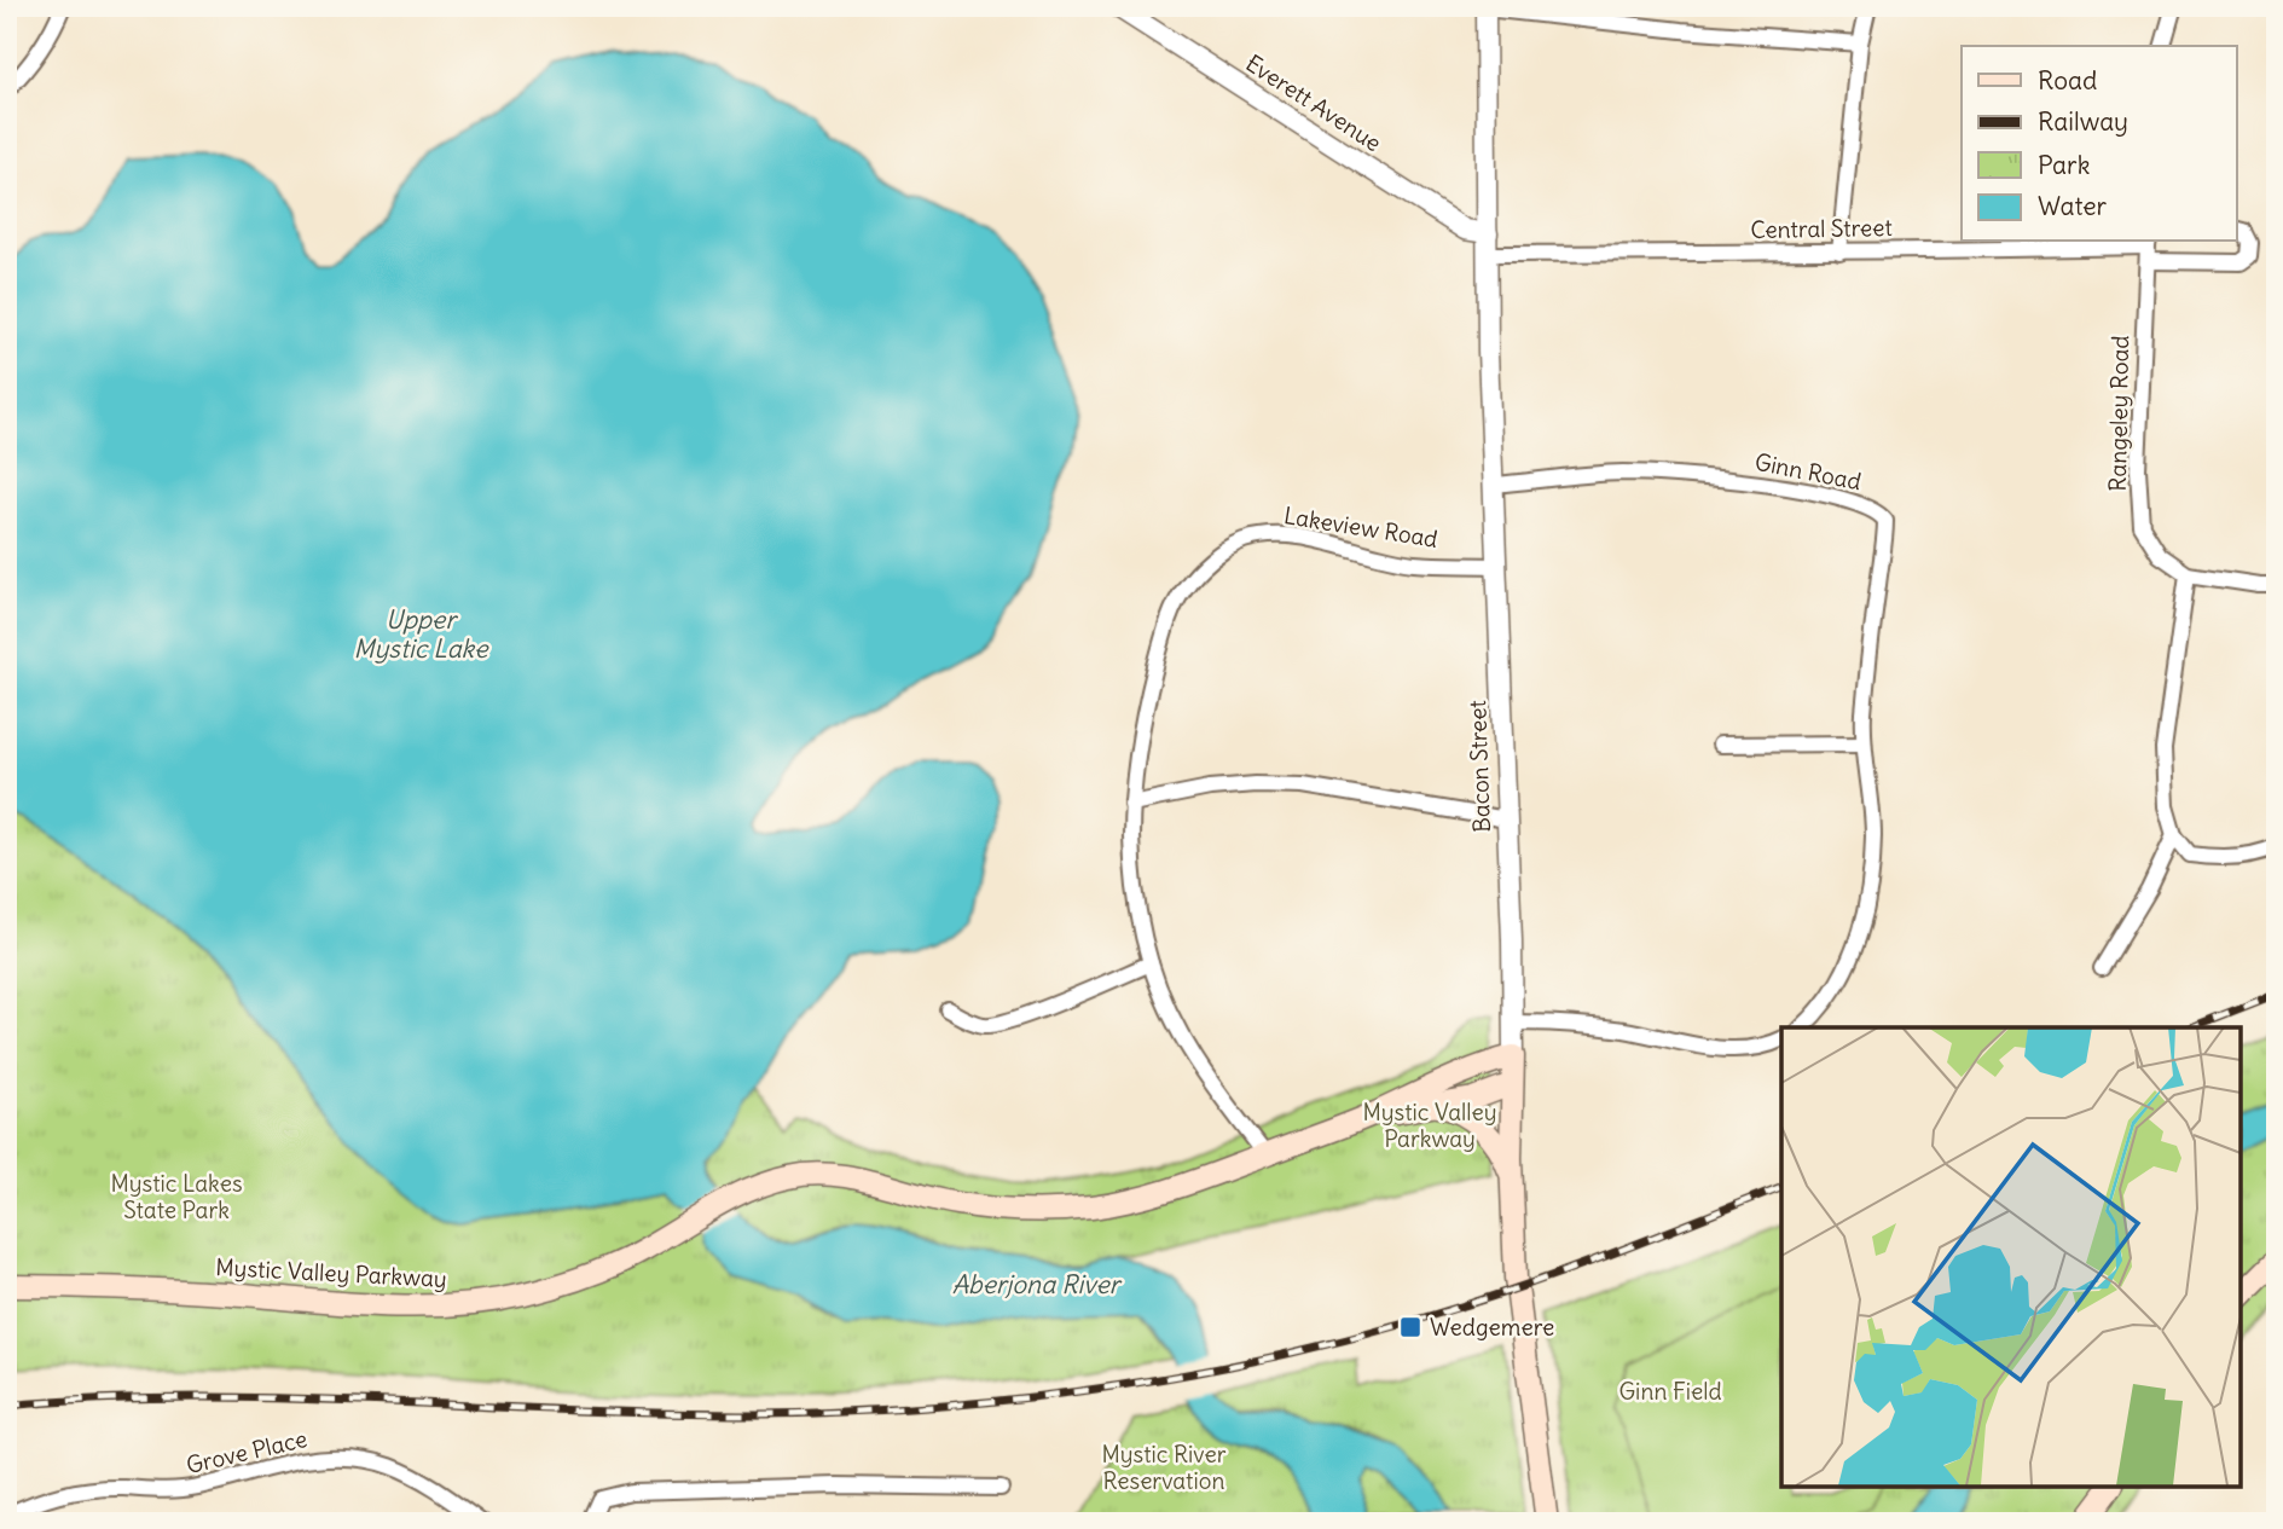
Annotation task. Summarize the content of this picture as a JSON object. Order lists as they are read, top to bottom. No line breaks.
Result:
{"streets":{"main road":["Bacon Street","Mystic Valley Parkway"],"street":["Everett Avenue","Central Street","Rangeley Road","Ginn Road","Lakeview Road","Grove Place"]},"crossings":[["Everett Avenue","Central Street"],["Everett Avenue","Bacon Street"],["Central Street","Rangeley Road"],["Central Street","Bacon Street"],["Ginn Road","Bacon Street"],["Lakeview Road","Bacon Street"],["Lakeview Road","Mystic Valley Parkway"],["Bacon Street","Mystic Valley Parkway"]],"water":["Upper Mystic Lake","Aberjona River"],"parks":["Mystic Valley Parkway","Mystic Lakes State Park","Ginn Field","Mystic River Reservation"],"places":{"transit":["Wedgemere"]},"legend":["Road","Railway","Park","Water"]}
